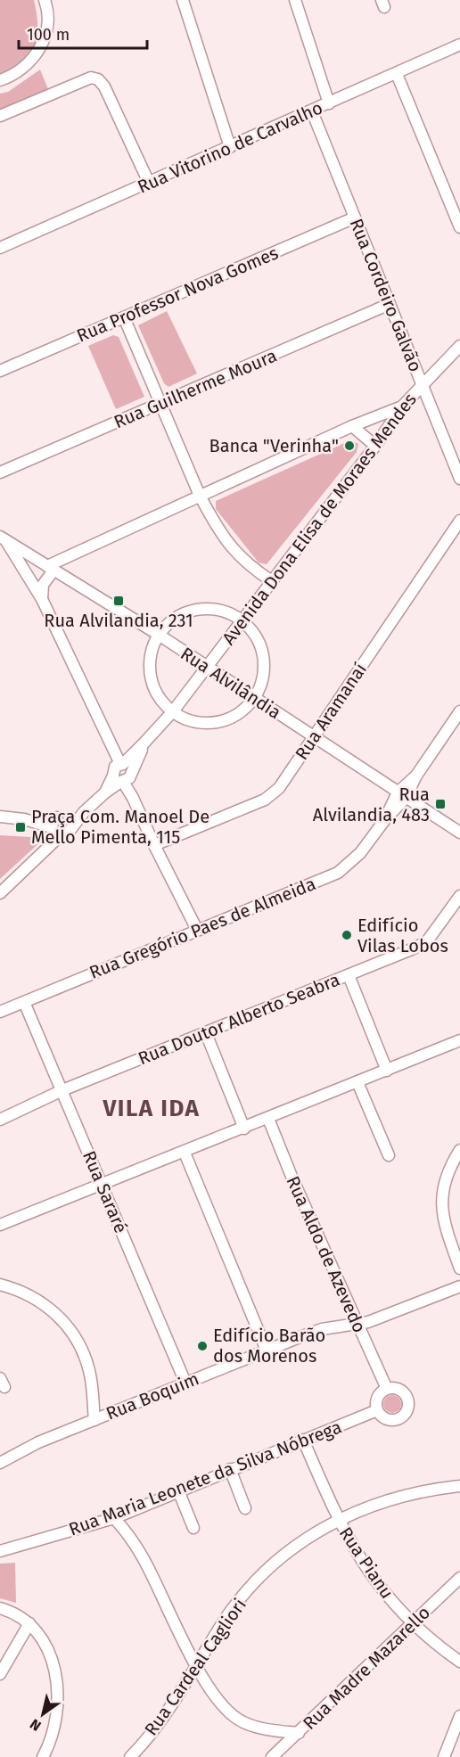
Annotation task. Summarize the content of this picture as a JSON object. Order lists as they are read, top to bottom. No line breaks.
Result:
{"streets":{"street":["Rua Vitorino de Carvalho","Rua Professor Nova Gomes","Rua Cordeiro Galvão","Rua Guilherme Moura","Avenida Dona Elisa de Moraes Mendes","Rua Alvilândia","Rua Aramanaí","Rua Gregório Paes de Almeida","Rua Doutor Alberto Seabra","Rua Sararé","Rua Aldo de Azevedo","Rua Boquim","Rua Maria Leonete da Silva Nóbrega","Rua Pianu","Rua Cardeal Cagliori","Rua Madre Mazarello"]},"crossings":[["Rua Vitorino de Carvalho","Rua Cordeiro Galvão"],["Rua Professor Nova Gomes","Rua Cordeiro Galvão"],["Rua Cordeiro Galvão","Rua Guilherme Moura"],["Rua Cordeiro Galvão","Avenida Dona Elisa de Moraes Mendes"],["Avenida Dona Elisa de Moraes Mendes","Rua Alvilândia"],["Rua Alvilândia","Rua Aramanaí"],["Rua Alvilândia","Rua Gregório Paes de Almeida"],["Rua Gregório Paes de Almeida","Rua Sararé"],["Rua Doutor Alberto Seabra","Rua Sararé"],["Rua Sararé","Rua Boquim"],["Rua Aldo de Azevedo","Rua Boquim"],["Rua Aldo de Azevedo","Rua Maria Leonete da Silva Nóbrega"],["Rua Maria Leonete da Silva Nóbrega","Rua Pianu"],["Rua Pianu","Rua Cardeal Cagliori"],["Rua Pianu","Rua Madre Mazarello"]],"districts":["VILA IDA"],"places":{"other":["Banca \"Verinha\"","Edifício Vilas Lobos","Edifício Barão dos Morenos"],"transit":["Rua Alvilandia, 231","Rua Alvilandia, 483","Praça Com. Manoel De Mello Pimenta, 115"]},"scale_bar":"100 m","north":"bottom left"}
